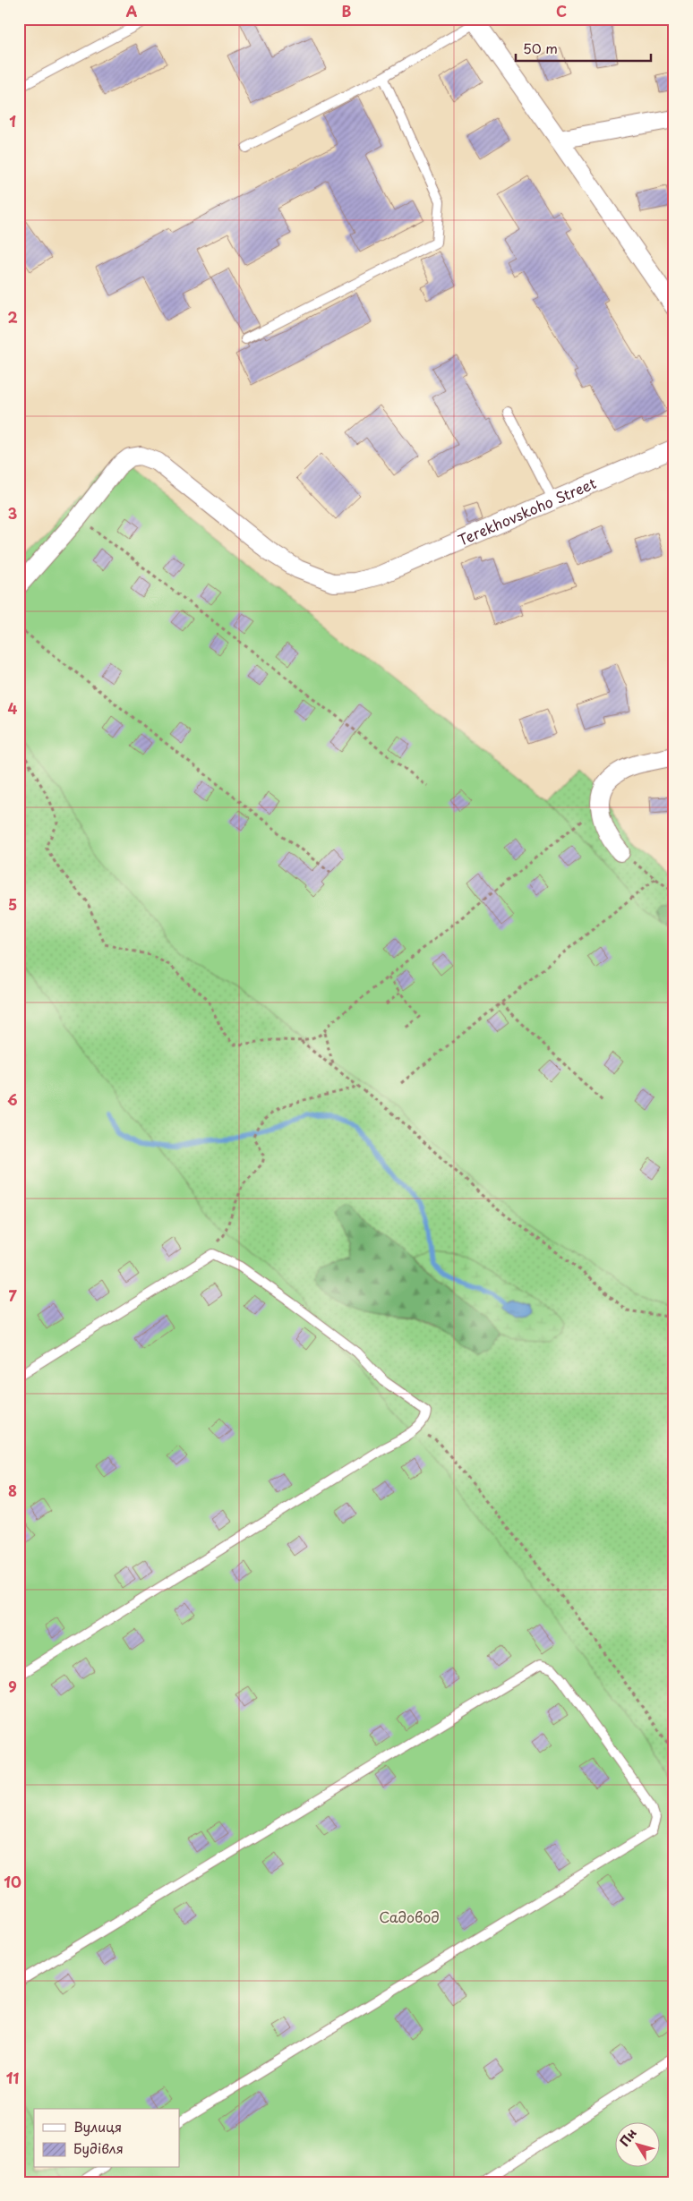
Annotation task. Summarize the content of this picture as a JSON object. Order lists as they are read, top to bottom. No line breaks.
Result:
{"streets":{"street":["Terekhovskoho Street"]},"parks":["Садовод"],"legend":["Вулиця","Будівля"],"scale_bar":"50 m","north":"top left","grid":{"columns":["A","B","C"],"rows":["1","2","3","4","5","6","7","8","9","10","11"]}}
